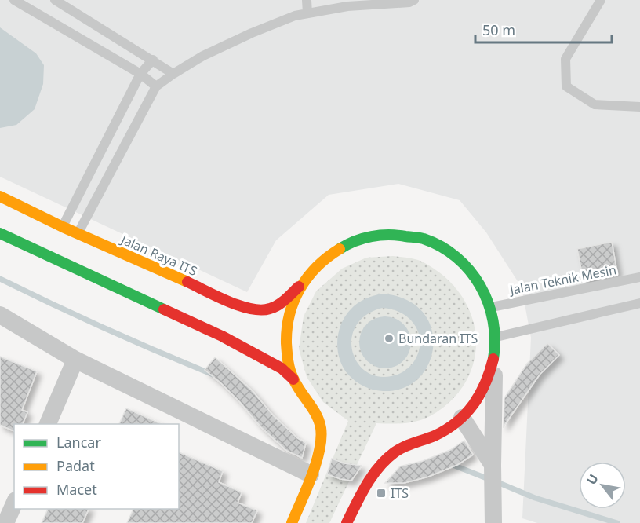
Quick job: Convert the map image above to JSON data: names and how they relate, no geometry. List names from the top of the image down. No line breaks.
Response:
{"streets":{"main road":["Jalan Raya ITS"],"lane":["Jalan Teknik Mesin"]},"places":{"other":["Bundaran ITS"],"transit":["ITS"]},"legend":["Lancar","Padat","Macet"],"scale_bar":"50 m","north":"top left"}
